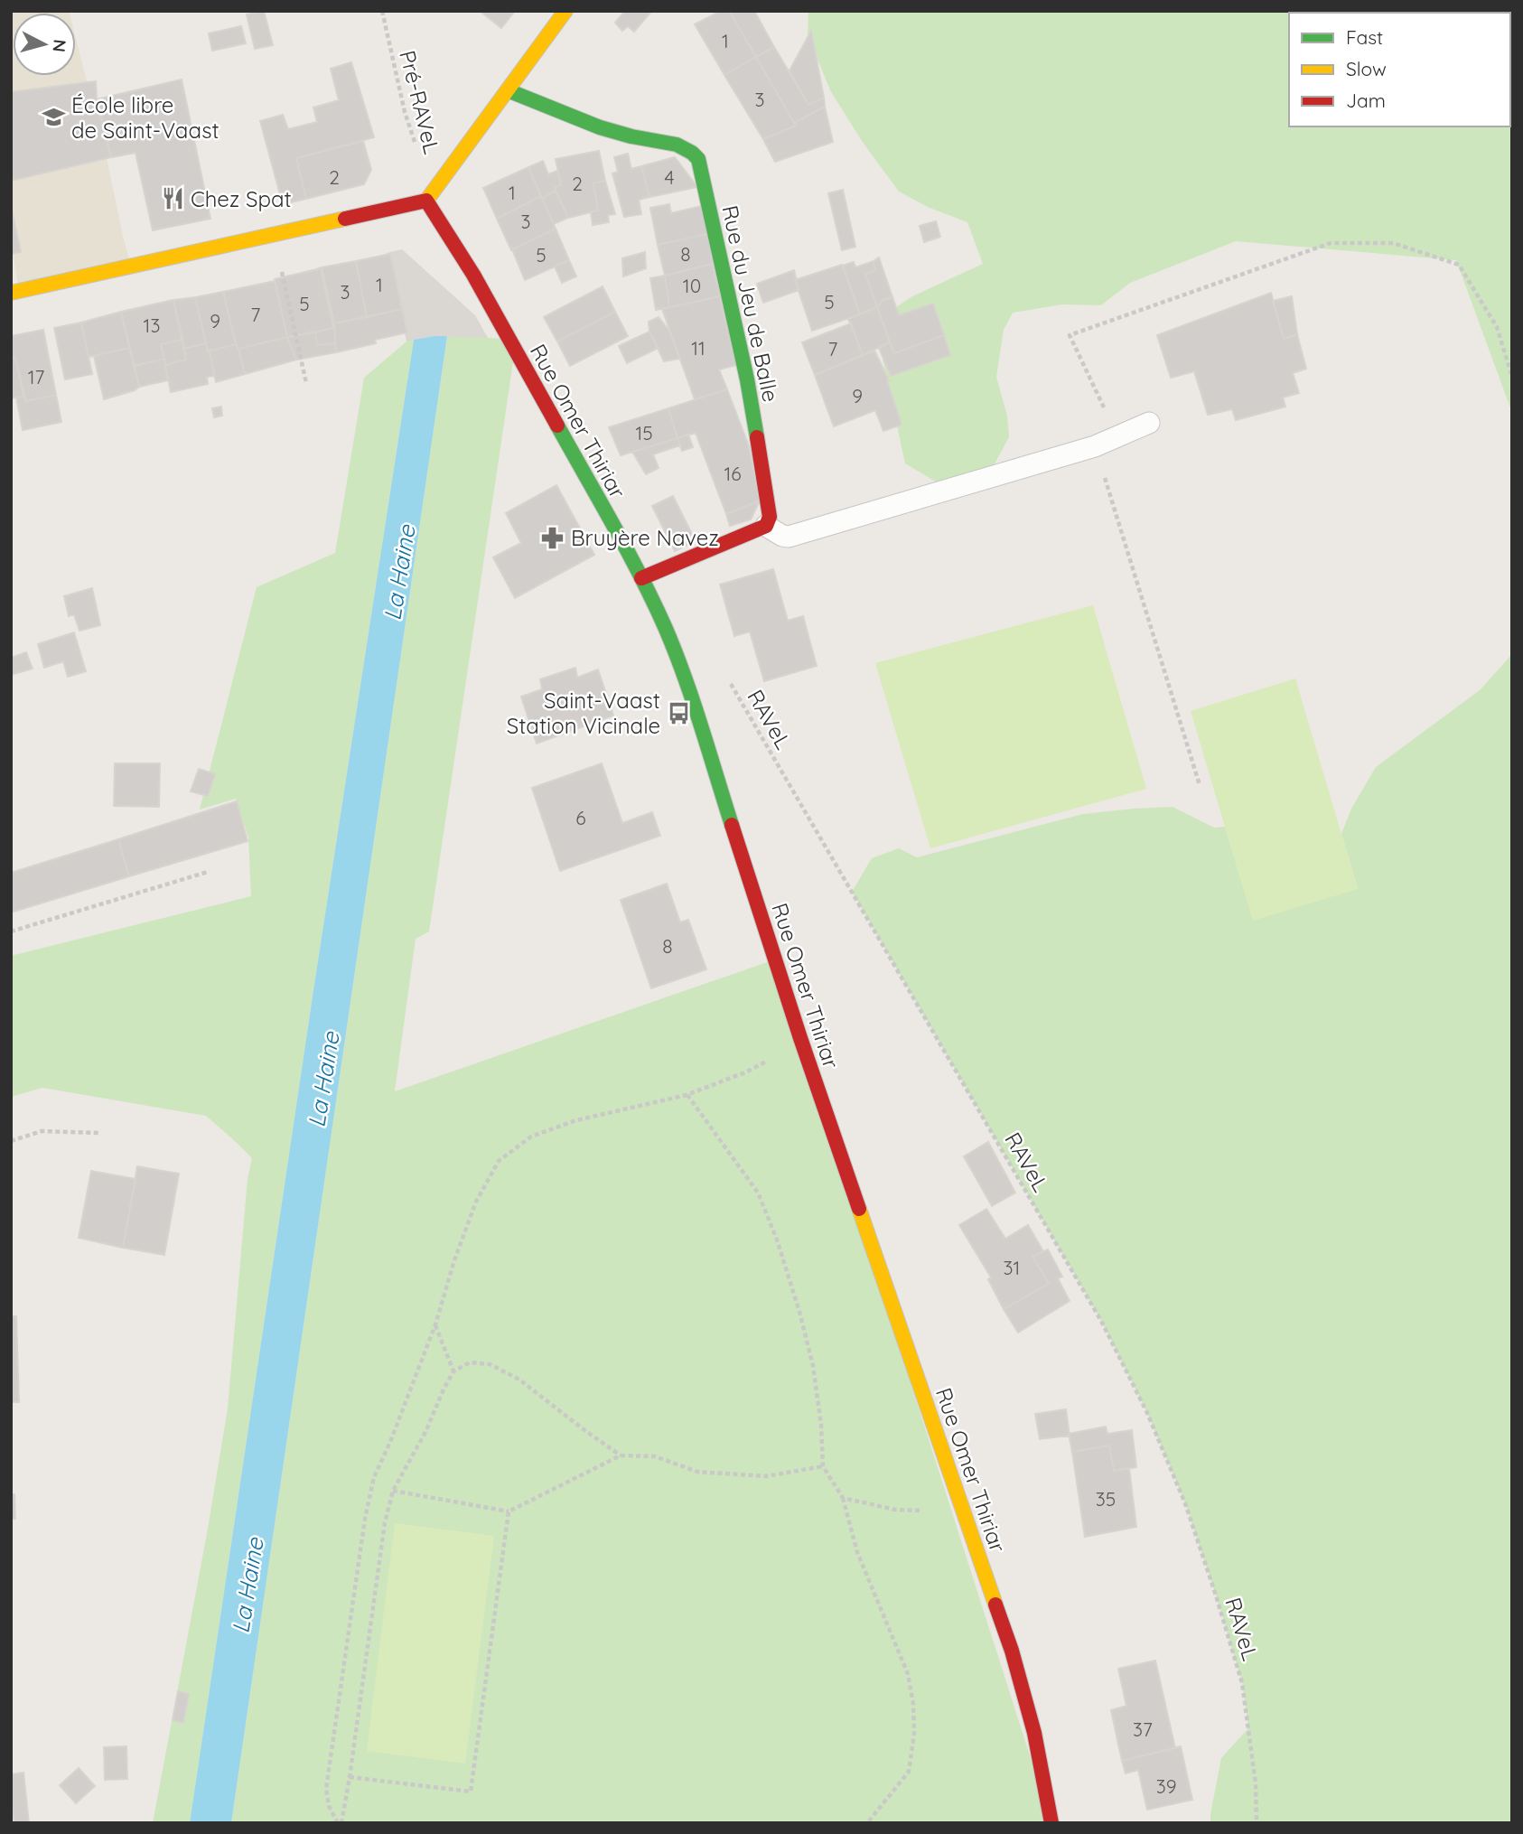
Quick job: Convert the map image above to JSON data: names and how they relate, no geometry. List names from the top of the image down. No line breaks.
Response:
{"streets":{"street":["Rue du Jeu de Balle","Rue Omer Thiriar"],"path":["Pré-RAVeL","RAVeL"]},"crossings":[["Pré-RAVeL","Rue Omer Thiriar"]],"water":["La Haine"],"places":{"school or university":["École libre de Saint-Vaast"],"restaurant":["Chez Spat"],"pharmacy":["Bruyère Navez"],"bus stop":["Saint-Vaast Station Vicinale"]},"house_numbers":["1","3","2","4","2","1","3","8","5","1","10","3","5","5","7","9","13","11","7","17","9","15","16","6","8","31","35","37","39"],"legend":["Fast","Slow","Jam"],"north":"right"}
